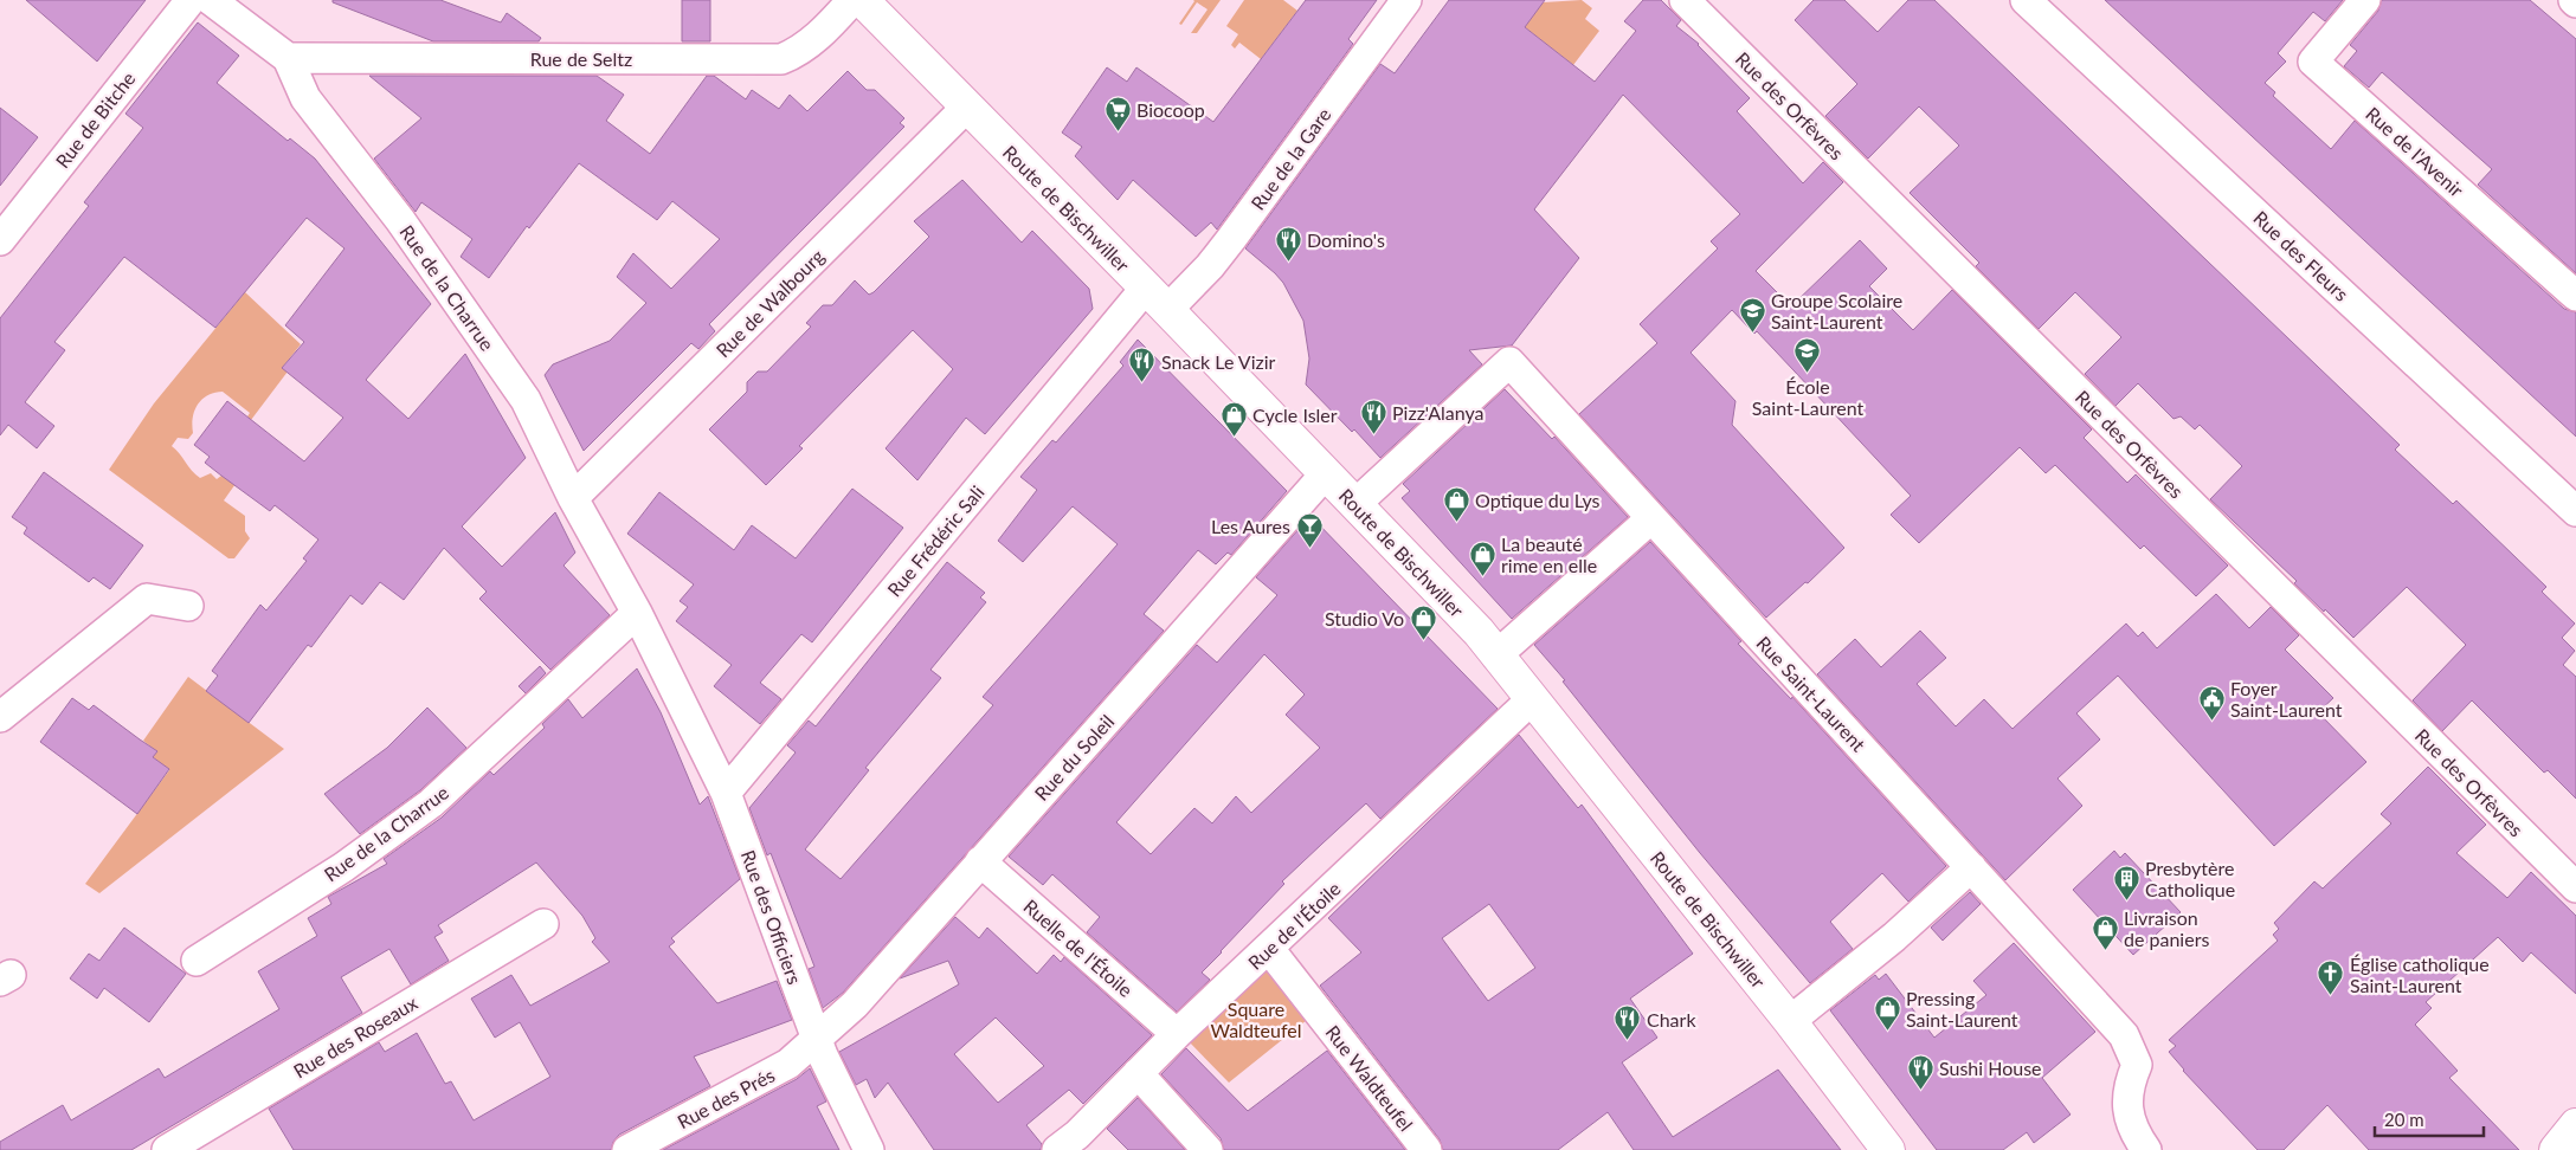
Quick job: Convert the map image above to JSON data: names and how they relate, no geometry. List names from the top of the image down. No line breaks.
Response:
{"streets":{"main road":["Route de Bischwiller"],"street":["Rue de Seltz","Rue des Orfèvres","Rue de Bitche","Rue de l'Avenir","Rue de la Gare","Rue des Fleurs","Rue de la Charrue","Rue de Walbourg","Rue Frédéric Sali","Rue Saint-Laurent","Rue du Soleil","Rue des Officiers","Rue de l'Étoile","Ruelle de l'Étoile","Rue des Roseaux","Rue Waldteufel","Rue des Prés"]},"crossings":[["Rue de Seltz","Rue de la Charrue"],["Rue de la Gare","Route de Bischwiller"],["Rue de la Gare","Rue Frédéric Sali"],["Route de Bischwiller","Rue de Walbourg"],["Route de Bischwiller","Rue Frédéric Sali"],["Route de Bischwiller","Rue Saint-Laurent"],["Route de Bischwiller","Rue du Soleil"],["Route de Bischwiller","Rue de l'Étoile"],["Rue de la Charrue","Rue de Walbourg"],["Rue de la Charrue","Rue des Officiers"],["Rue Frédéric Sali","Rue des Officiers"],["Rue du Soleil","Rue des Officiers"],["Rue du Soleil","Ruelle de l'Étoile"],["Rue du Soleil","Rue des Prés"],["Rue des Officiers","Rue des Prés"],["Rue de l'Étoile","Ruelle de l'Étoile"],["Rue de l'Étoile","Rue Waldteufel"]],"parks":["Square Waldteufel"],"places":{"supermarket":["Biocoop"],"restaurant":["Domino's","Snack Le Vizir","Pizz'Alanya","Chark","Sushi House"],"school or university":["Groupe Scolaire Saint-Laurent","École Saint-Laurent"],"shop":["Cycle Isler","Optique du Lys","La beauté rime en elle","Studio Vo","Livraison de paniers","Pressing Saint-Laurent"],"bar":["Les Aures"],"public building":["Foyer Saint-Laurent"],"building":["Presbytère Catholique"],"church":["Église catholique Saint-Laurent"]},"scale_bar":"20 m"}
